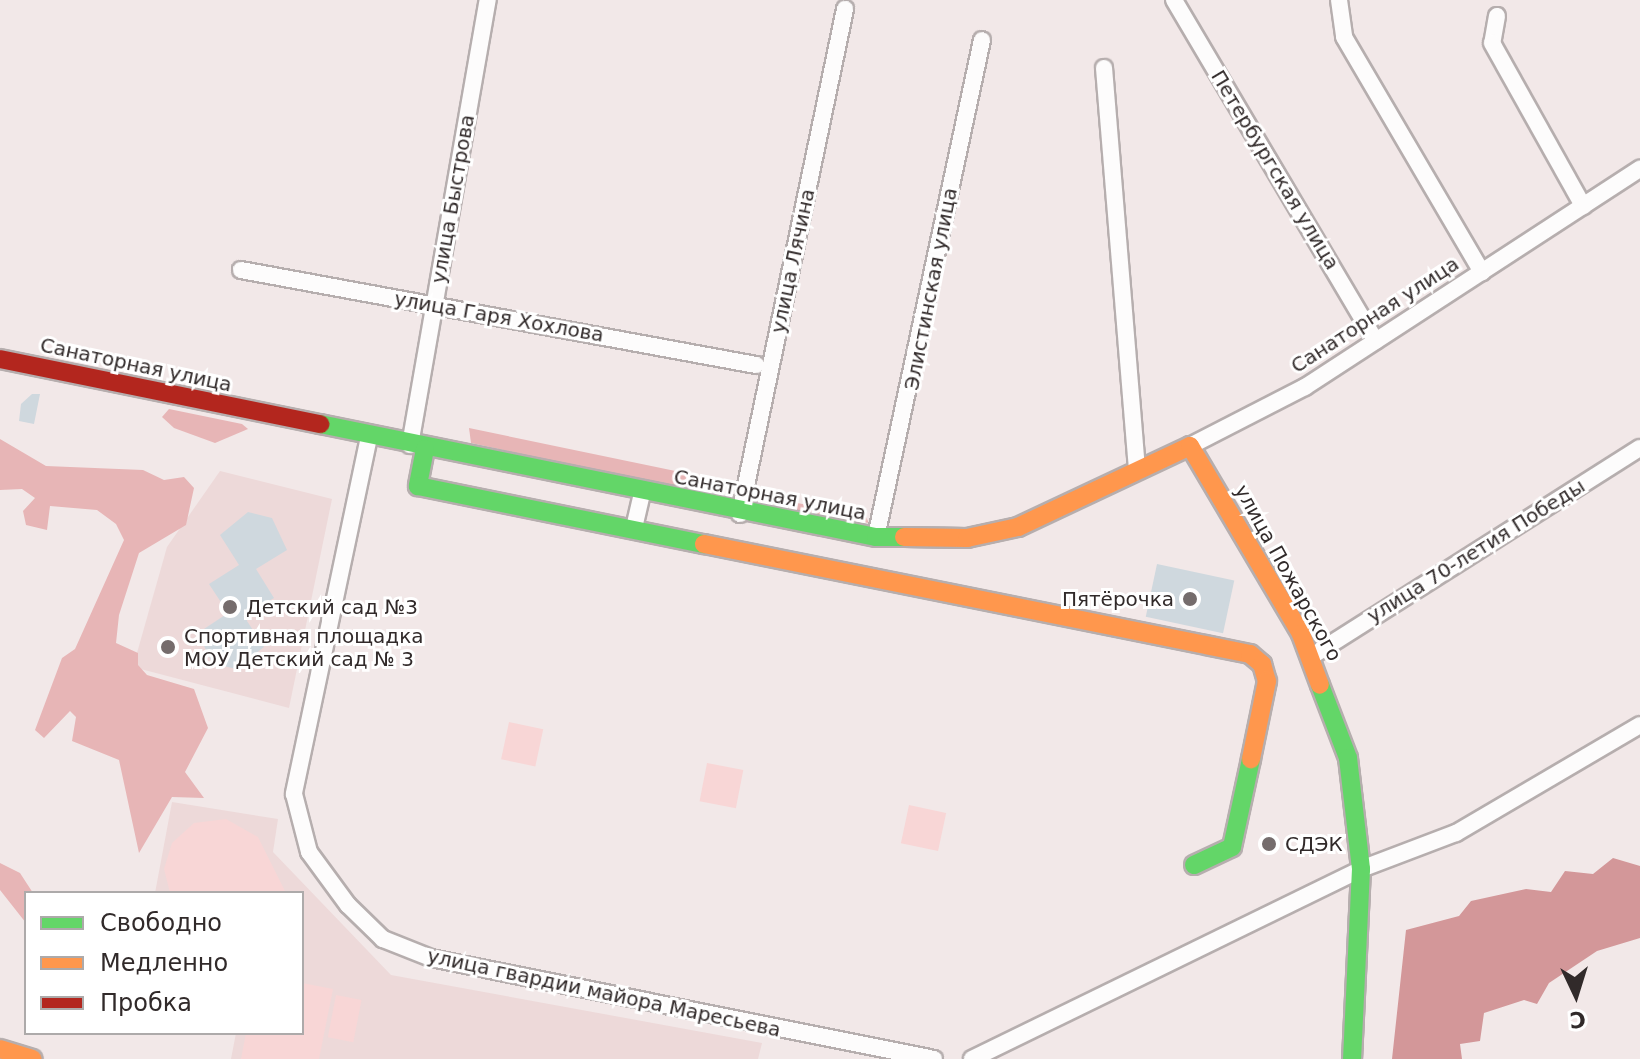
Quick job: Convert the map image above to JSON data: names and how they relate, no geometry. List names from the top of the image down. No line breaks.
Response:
{"streets":{"street":["Петербургская улица","улица Быстрова","улица Лячина","Элистинская улица","Санаторная улица","улица Гаря Хохлова","улица 70-летия Победы","улица Пожарского","улица гвардии майора Маресьева"]},"crossings":[["Петербургская улица","Санаторная улица"],["улица Быстрова","Санаторная улица"],["улица Быстрова","улица Гаря Хохлова"],["улица Лячина","Санаторная улица"],["Элистинская улица","Санаторная улица"],["Санаторная улица","улица Пожарского"],["Санаторная улица","улица гвардии майора Маресьева"],["улица 70-летия Победы","улица Пожарского"]],"places":["Пятёрочка","Детский сад №3","Спортивная площадка МОУ Детский сад № 3","СДЭК"],"legend":["Свободно","Медленно","Пробка"],"north":"bottom"}
